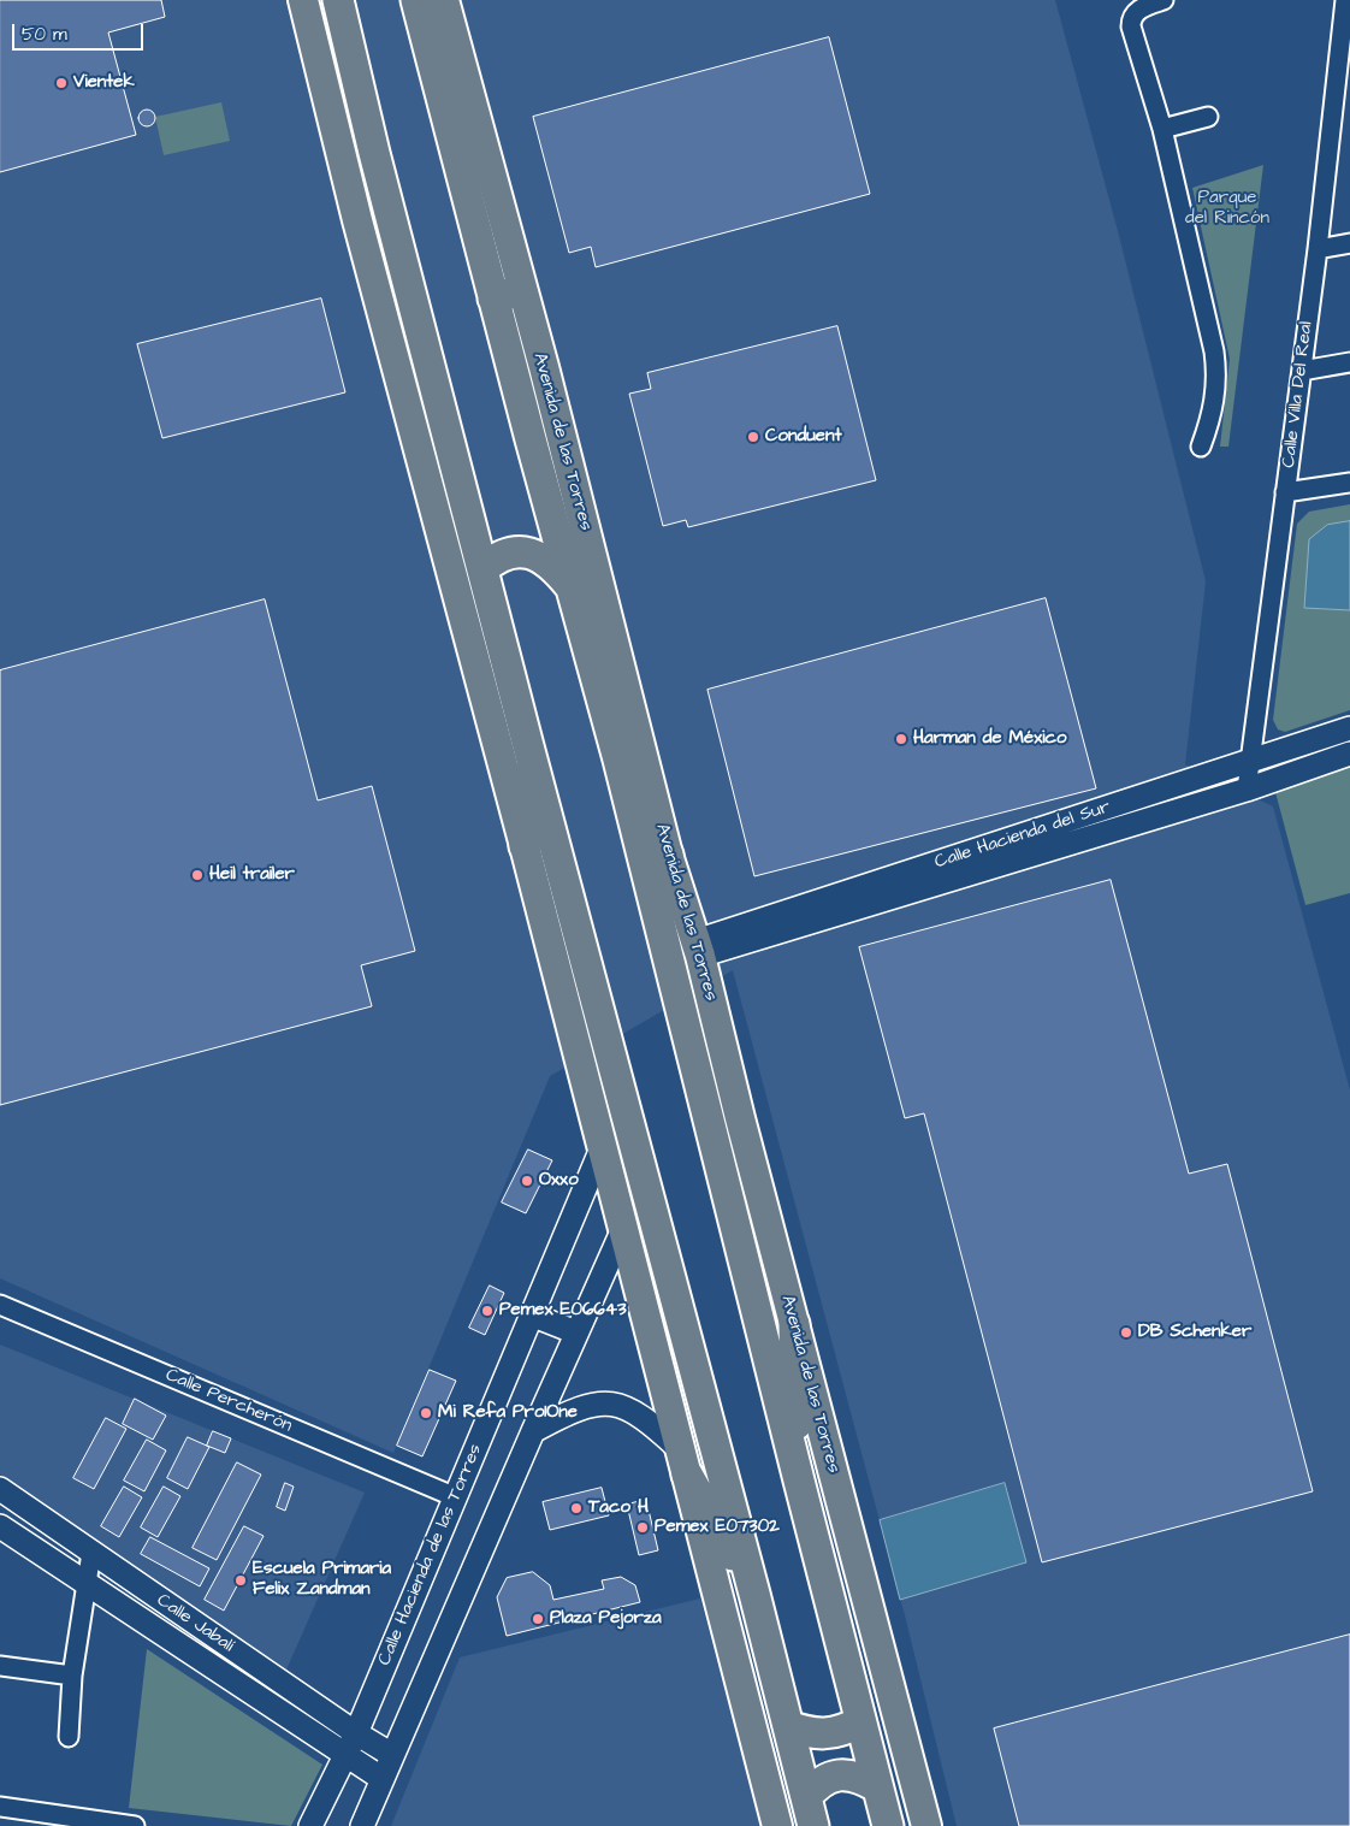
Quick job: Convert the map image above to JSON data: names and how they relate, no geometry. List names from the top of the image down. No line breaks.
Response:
{"streets":{"highway":["Avenida de las Torres"],"street":["Calle Villa Del Real","Calle Hacienda del Sur","Calle Percherón","Calle Hacienda de las Torres","Calle Jabalí"]},"crossings":[["Calle Villa Del Real","Calle Hacienda del Sur"],["Avenida de las Torres","Calle Hacienda del Sur"],["Calle Percherón","Calle Hacienda de las Torres"],["Calle Hacienda de las Torres","Calle Jabalí"]],"parks":["Parque del Rincón"],"places":["Vientek","Conduent","Harman de México","Heil trailer","Oxxo","Pemex E06643","DB Schenker","Mi Refa Pro1One","Taco H","Pemex E07302","Escuela Primaria Felix Zandman","Plaza Pejorza"],"scale_bar":"50 m"}
